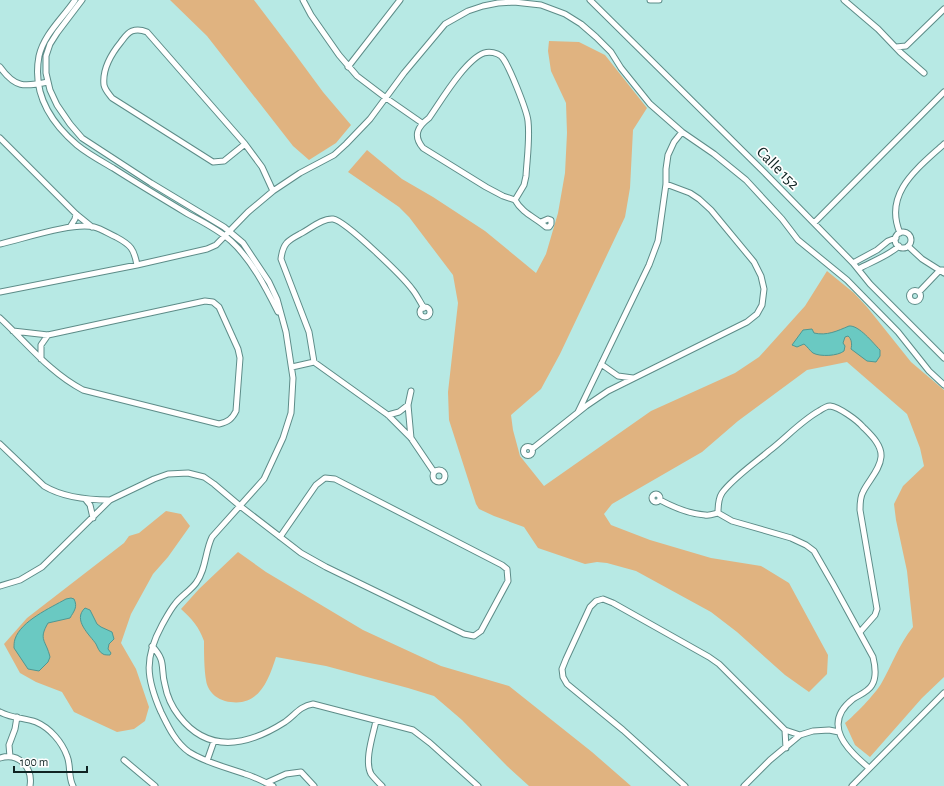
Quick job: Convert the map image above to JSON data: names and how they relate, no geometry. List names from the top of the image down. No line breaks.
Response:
{"streets":{"street":["Calle 152"]},"scale_bar":"100 m"}
